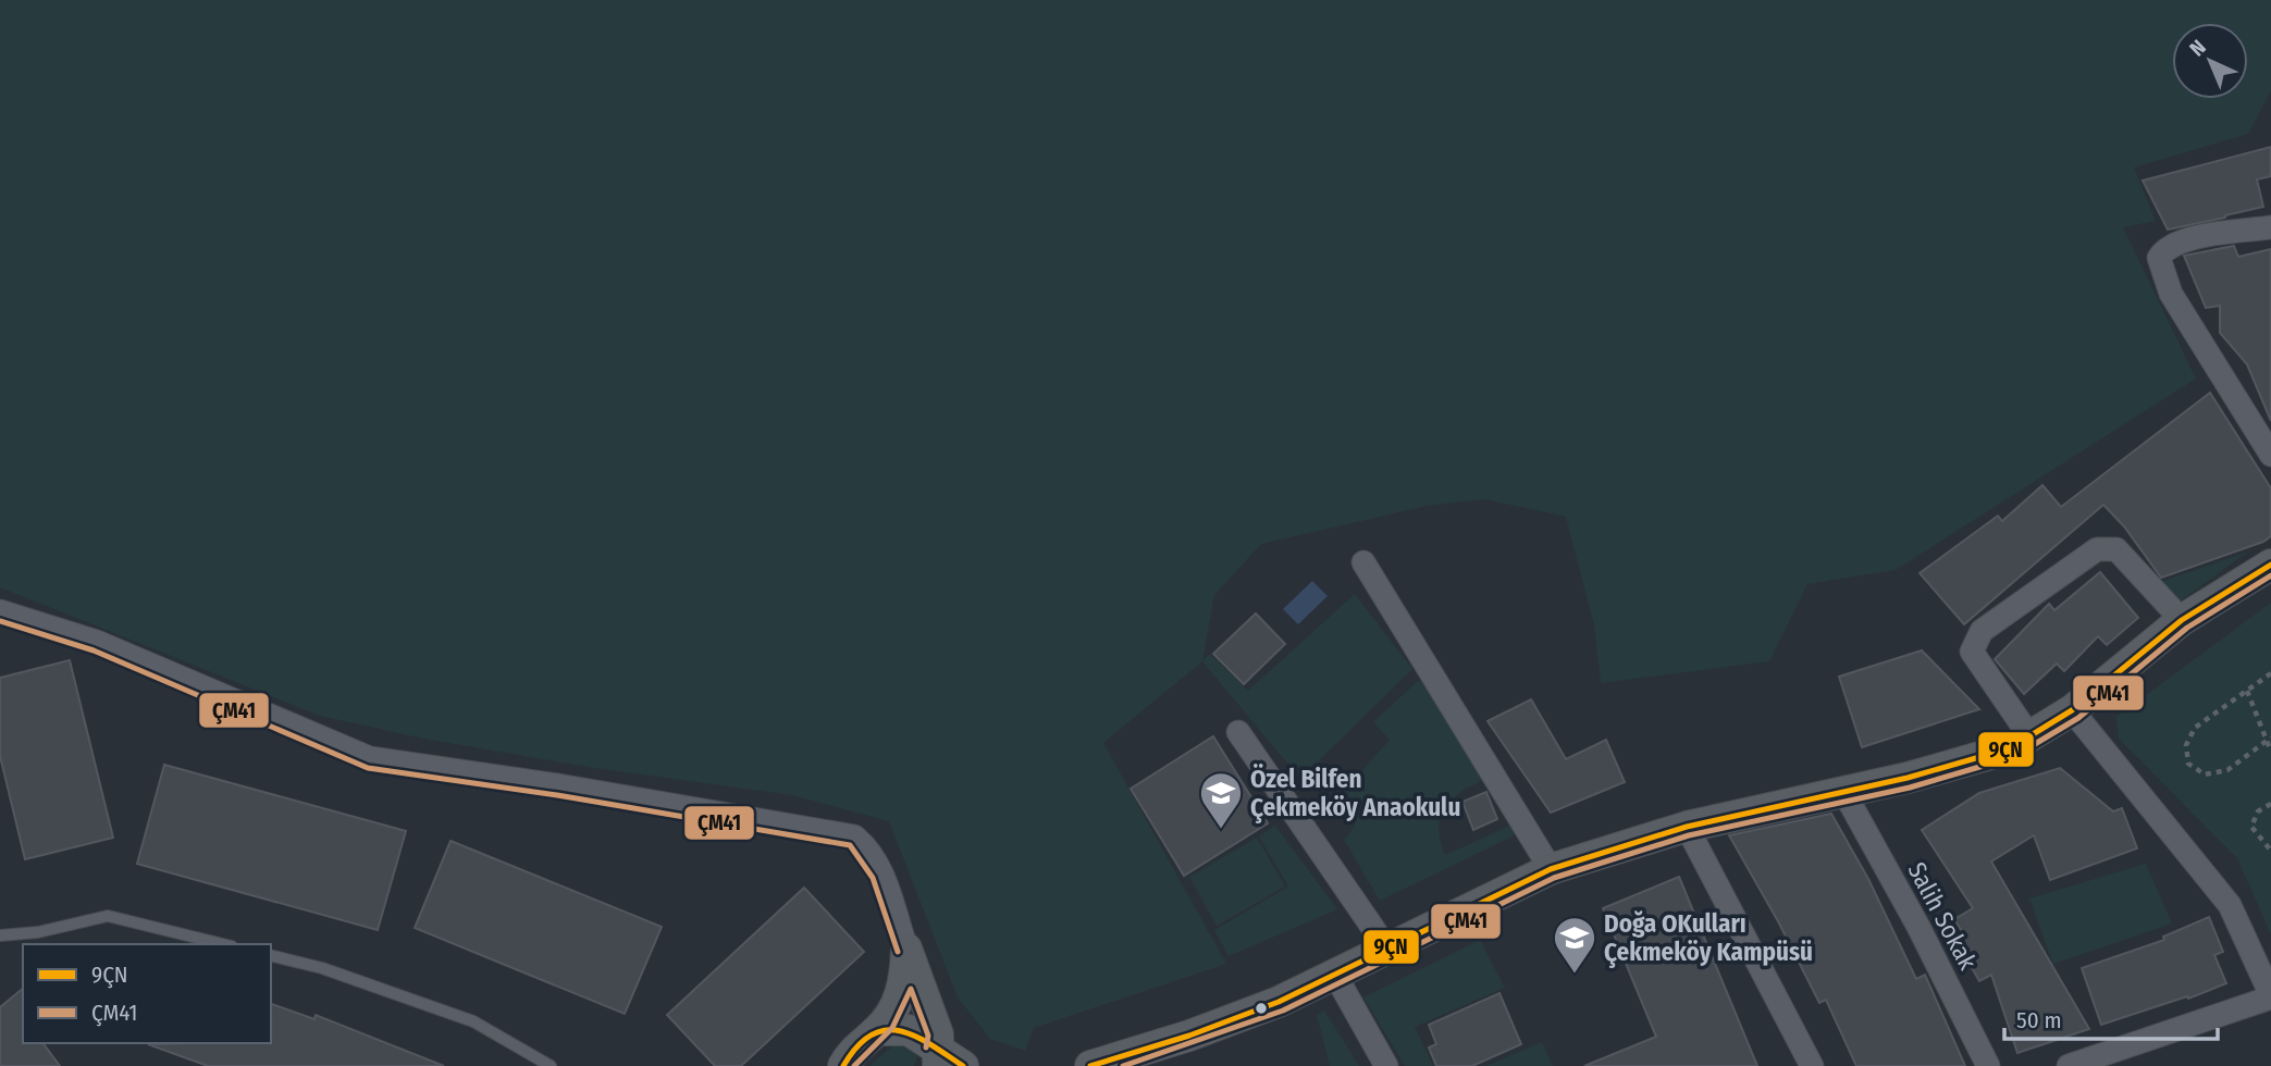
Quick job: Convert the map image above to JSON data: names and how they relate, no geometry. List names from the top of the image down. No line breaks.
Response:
{"streets":{"street":["Salih Sokak"]},"places":{"school or university":["Özel Bilfen Çekmeköy Anaokulu","Doğa OKulları Çekmeköy Kampüsü"]},"lines":["transit line 9ÇN","transit line ÇM41"],"legend":["9ÇN","ÇM41"],"scale_bar":"50 m","north":"top left"}
